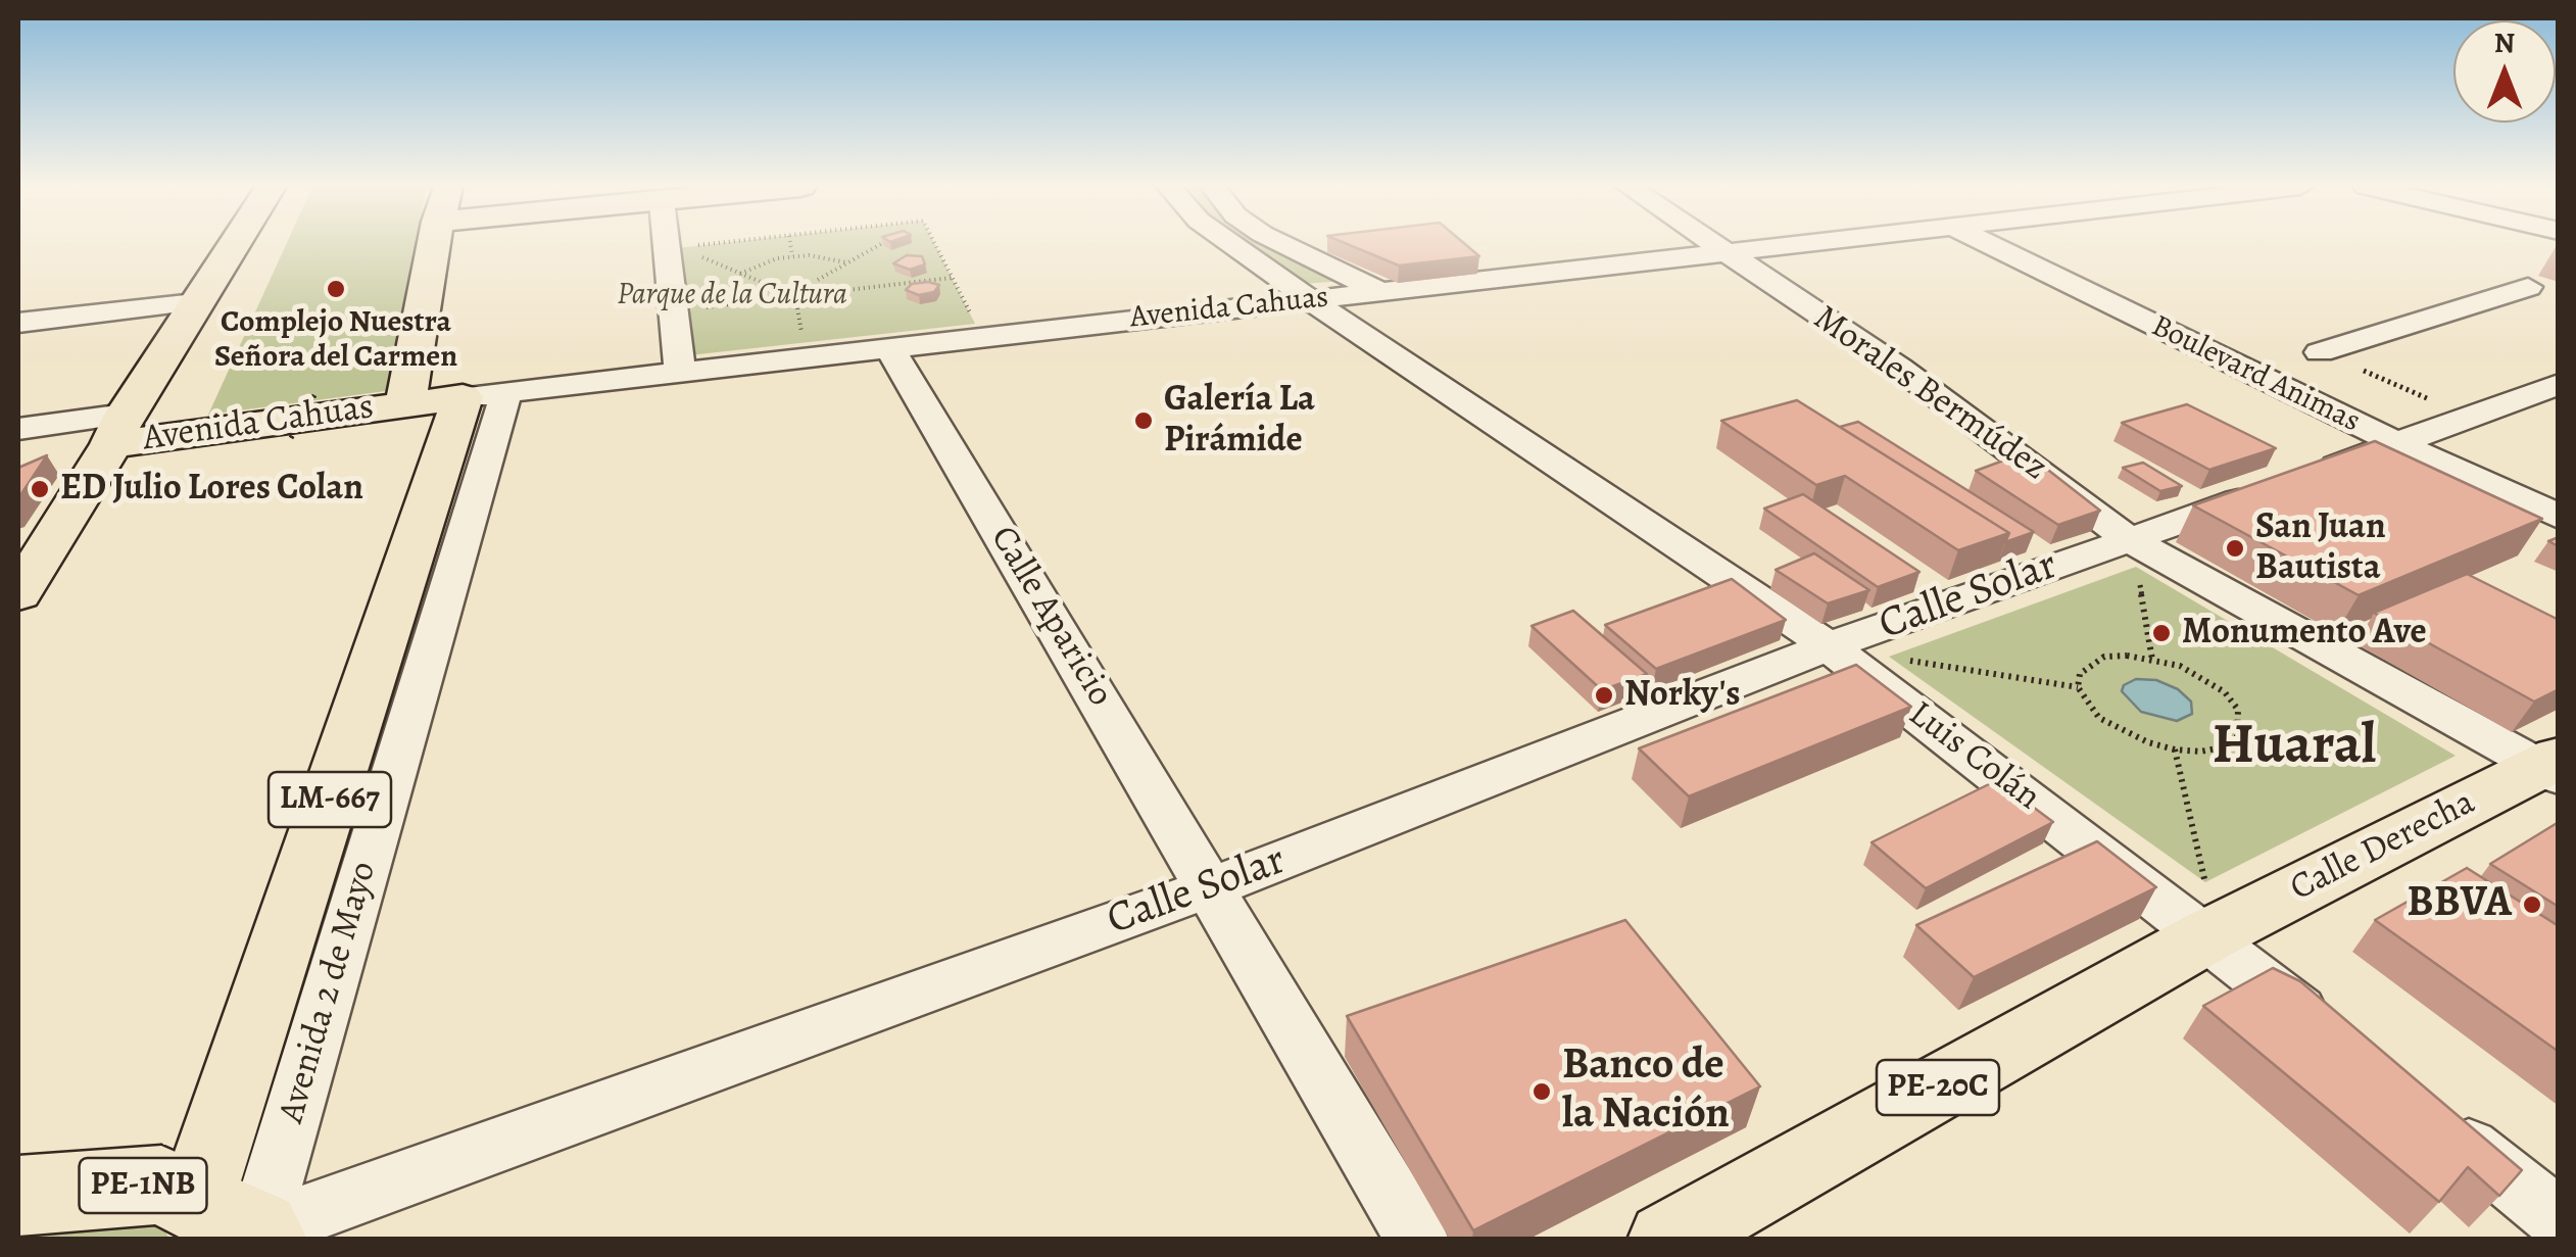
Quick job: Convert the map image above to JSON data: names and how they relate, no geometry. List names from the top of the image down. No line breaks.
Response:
{"streets":{"highway":["PE-1NB"],"main road":["Avenida Cahuas","LM-667","Calle Derecha","Avenida 2 de Mayo","PE-20C"],"street":["Boulevard Animas","Morales Bermúdez","Calle Solar","Calle Aparicio","Luis Colán"]},"crossings":[["Avenida Cahuas","Morales Bermúdez"],["Avenida Cahuas","Calle Aparicio"],["Avenida Cahuas","Luis Colán"],["Avenida Cahuas","Avenida 2 de Mayo"],["Morales Bermúdez","Calle Solar"],["Morales Bermúdez","Calle Derecha"],["Calle Solar","Calle Aparicio"],["Calle Solar","Luis Colán"],["Calle Solar","Avenida 2 de Mayo"],["Calle Solar","PE-1NB"],["Luis Colán","Calle Derecha"],["Luis Colán","PE-20C"],["Calle Derecha","PE-20C"],["Avenida 2 de Mayo","PE-1NB"]],"districts":["Huaral"],"parks":["Parque de la Cultura"],"places":["Complejo Nuestra Señora del Carmen","Galería La Pirámide","ED Julio Lores Colan","San Juan Bautista","Monumento Ave","Norky's","BBVA","Banco de la Nación"],"north":"top"}
